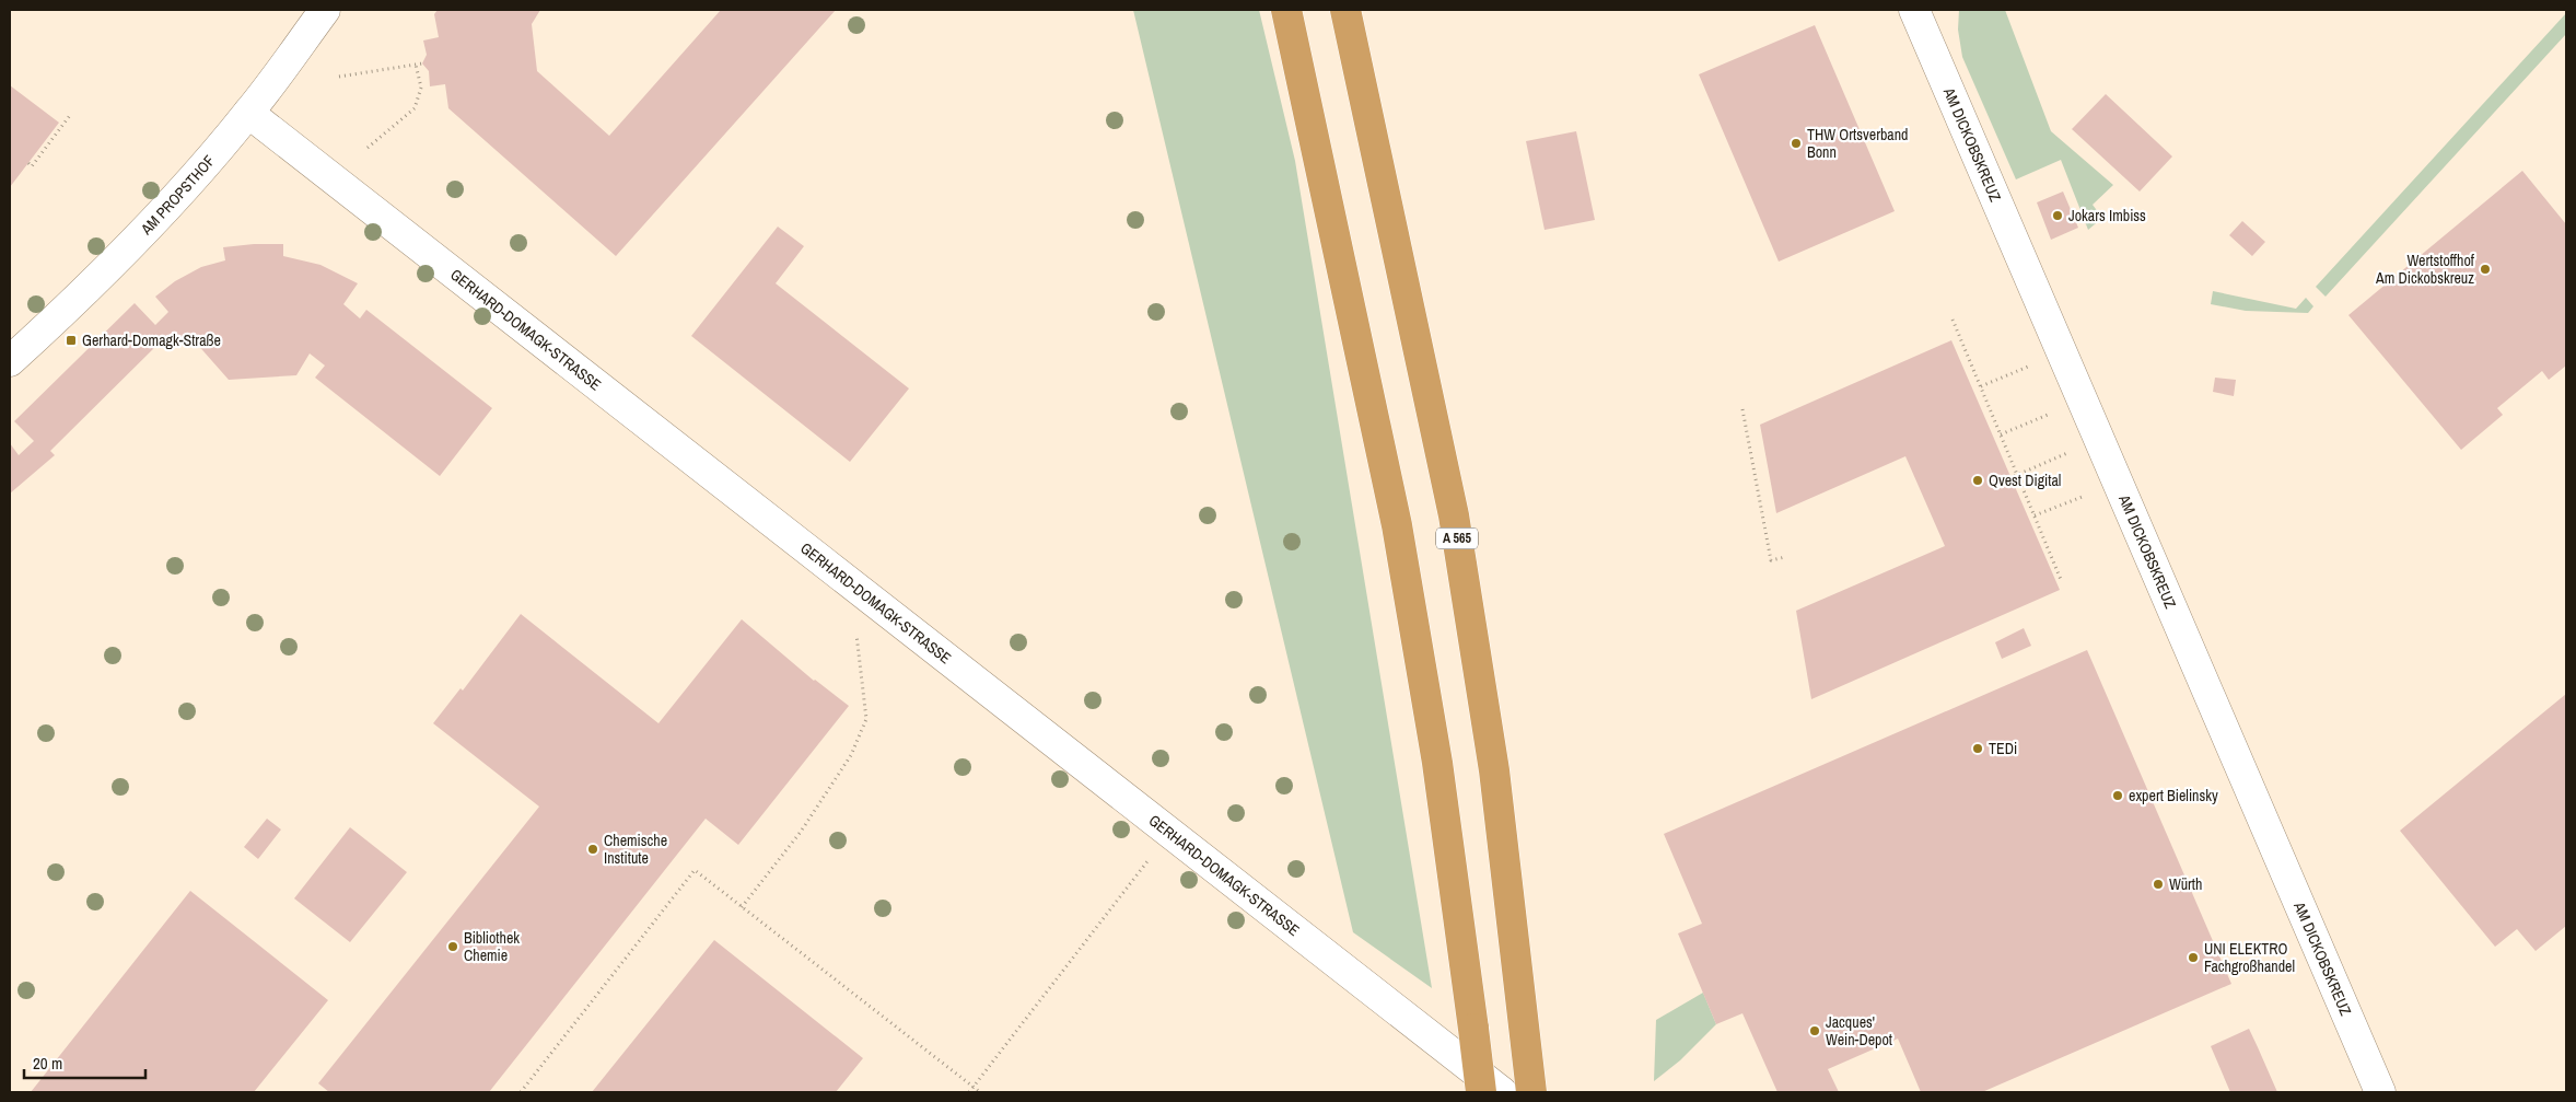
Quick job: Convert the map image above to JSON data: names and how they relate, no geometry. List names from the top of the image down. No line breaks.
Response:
{"streets":{"highway":["A 565"],"street":["AM DICKOBSKREUZ","AM PROPSTHOF","GERHARD-DOMAGK-STRASSE"]},"crossings":[["AM PROPSTHOF","GERHARD-DOMAGK-STRASSE"]],"places":{"other":["THW Ortsverband Bonn","Jokars Imbiss","Wertstoffhof Am Dickobskreuz","Qvest Digital","TEDi","expert Bielinsky","Chemische Institute","Würth","Bibliothek Chemie","UNI ELEKTRO Fachgroßhandel","Jacques' Wein-Depot"],"transit":["Gerhard-Domagk-Straße"]},"scale_bar":"20 m"}
